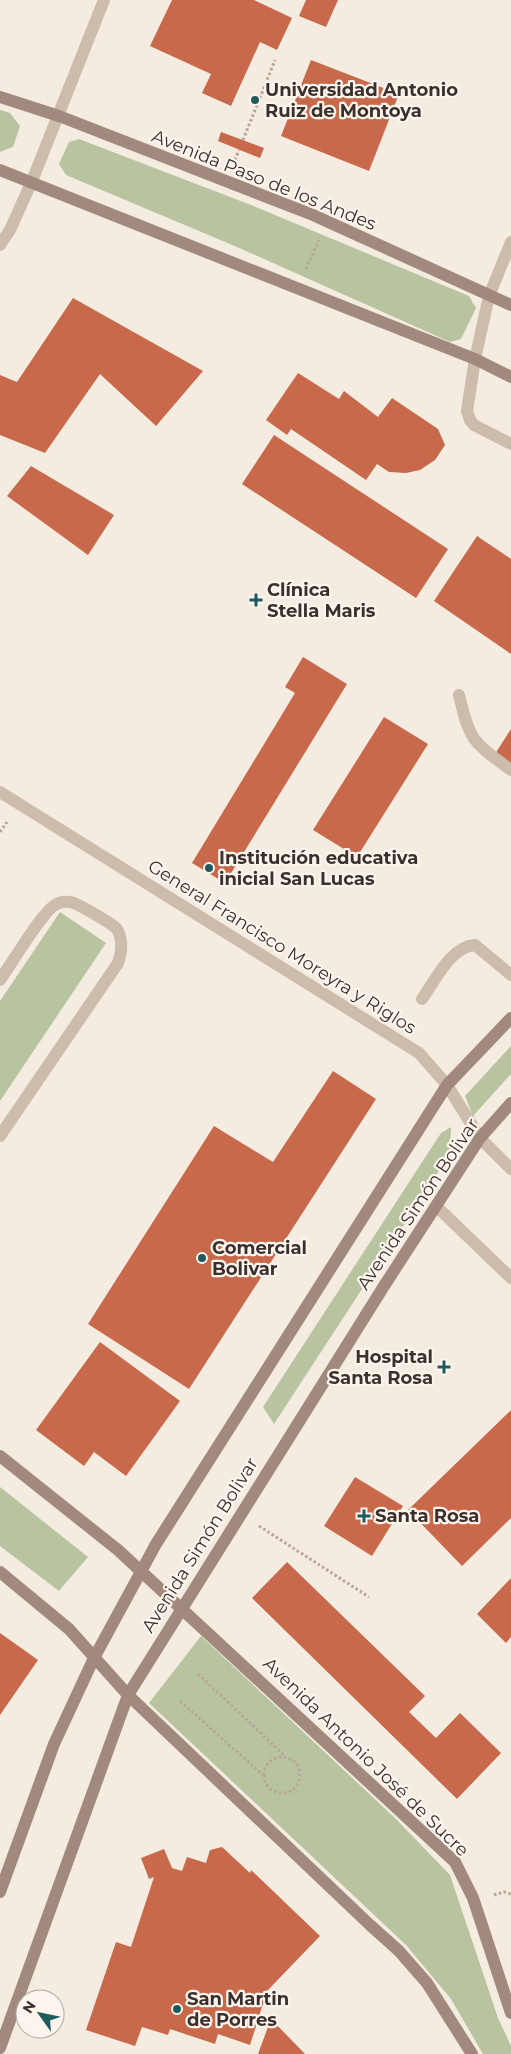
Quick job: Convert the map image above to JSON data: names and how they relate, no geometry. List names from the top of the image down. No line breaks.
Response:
{"streets":{"main road":["Avenida Paso de los Andes","Avenida Simón Bolivar","Avenida Antonio José de Sucre"],"street":["General Francisco Moreyra y Riglos"]},"crossings":[["General Francisco Moreyra y Riglos","Avenida Simón Bolivar"],["Avenida Simón Bolivar","Avenida Antonio José de Sucre"]],"places":{"other":["Universidad Antonio Ruiz de Montoya","Institución educativa inicial San Lucas","Comercial Bolivar","San Martin de Porres"],"health":["Clínica Stella Maris","Hospital Santa Rosa","Santa Rosa"]},"north":"top left"}
